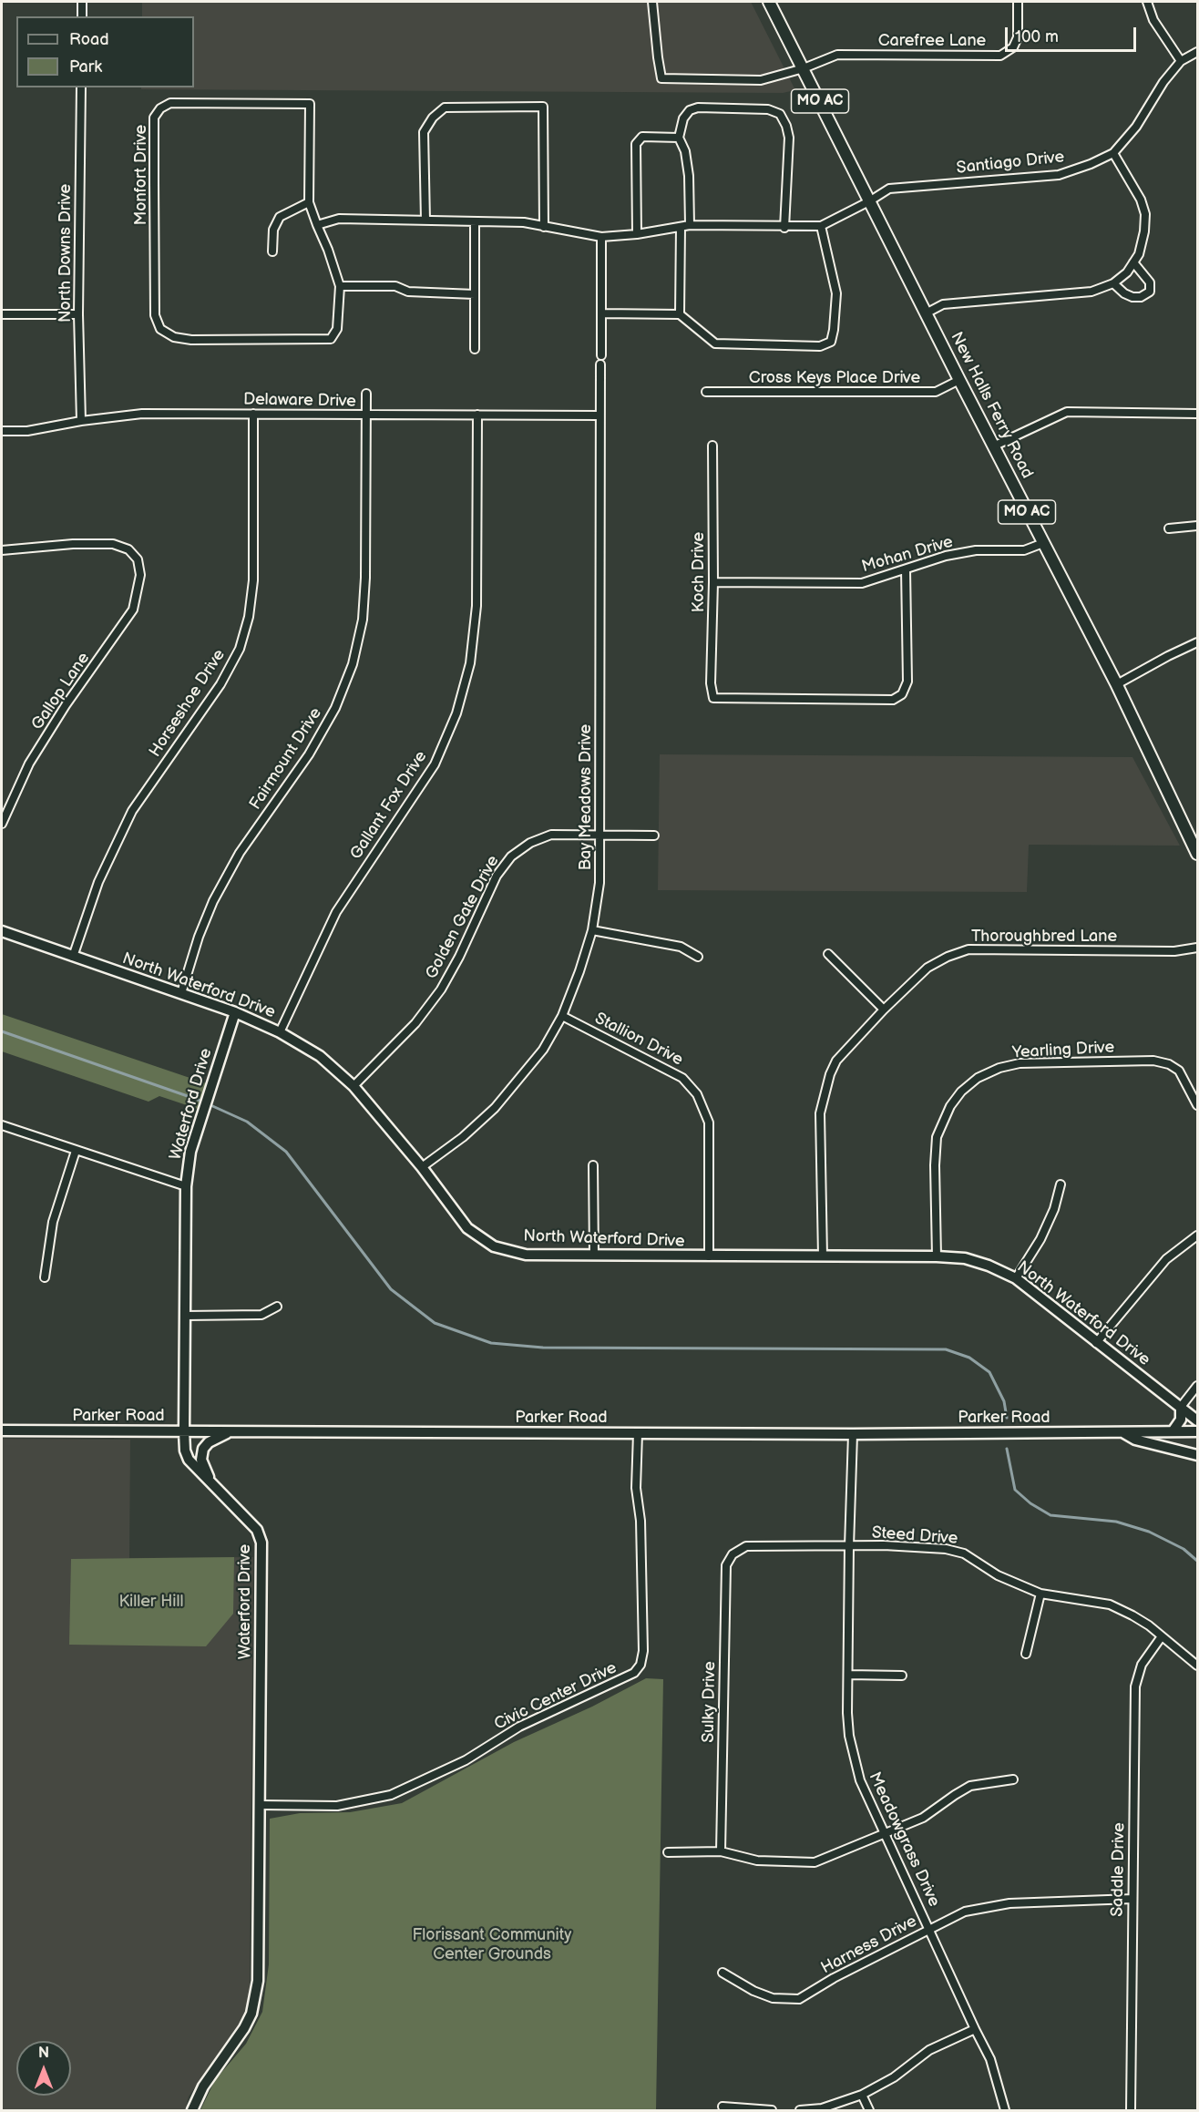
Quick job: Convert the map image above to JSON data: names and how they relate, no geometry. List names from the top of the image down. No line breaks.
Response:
{"streets":{"main road":["MO AC","New Halls Ferry Road"],"street":["Carefree Lane","Santiago Drive","Monfort Drive","North Downs Drive","Cross Keys Place Drive","Delaware Drive","Mohan Drive","Koch Drive","Gallop Lane","Horseshoe Drive","Fairmount Drive","Bay Meadows Drive","Gallant Fox Drive","Golden Gate Drive","Thoroughbred Lane","North Waterford Drive","Stallion Drive","Yearling Drive","Waterford Drive","Parker Road","Steed Drive","Civic Center Drive","Sulky Drive","Meadowgrass Drive","Saddle Drive","Harness Drive"]},"crossings":[["Carefree Lane","New Halls Ferry Road"],["Santiago Drive","New Halls Ferry Road"],["North Downs Drive","Delaware Drive"],["Cross Keys Place Drive","New Halls Ferry Road"],["Delaware Drive","Horseshoe Drive"],["Delaware Drive","Fairmount Drive"],["Delaware Drive","Bay Meadows Drive"],["Delaware Drive","Gallant Fox Drive"],["New Halls Ferry Road","Mohan Drive"],["Mohan Drive","Koch Drive"],["Horseshoe Drive","North Waterford Drive"],["Fairmount Drive","North Waterford Drive"],["Bay Meadows Drive","Golden Gate Drive"],["Bay Meadows Drive","North Waterford Drive"],["Bay Meadows Drive","Stallion Drive"],["Gallant Fox Drive","North Waterford Drive"],["Golden Gate Drive","North Waterford Drive"],["Thoroughbred Lane","North Waterford Drive"],["North Waterford Drive","Stallion Drive"],["North Waterford Drive","Yearling Drive"],["North Waterford Drive","Waterford Drive"],["Waterford Drive","Parker Road"],["Waterford Drive","Civic Center Drive"],["Parker Road","Civic Center Drive"],["Parker Road","Meadowgrass Drive"],["Steed Drive","Sulky Drive"],["Steed Drive","Meadowgrass Drive"],["Steed Drive","Saddle Drive"],["Meadowgrass Drive","Harness Drive"],["Saddle Drive","Harness Drive"]],"parks":["Killer Hill","Florissant Community Center Grounds"],"legend":["Road","Park"],"scale_bar":"100 m","north":"top"}
